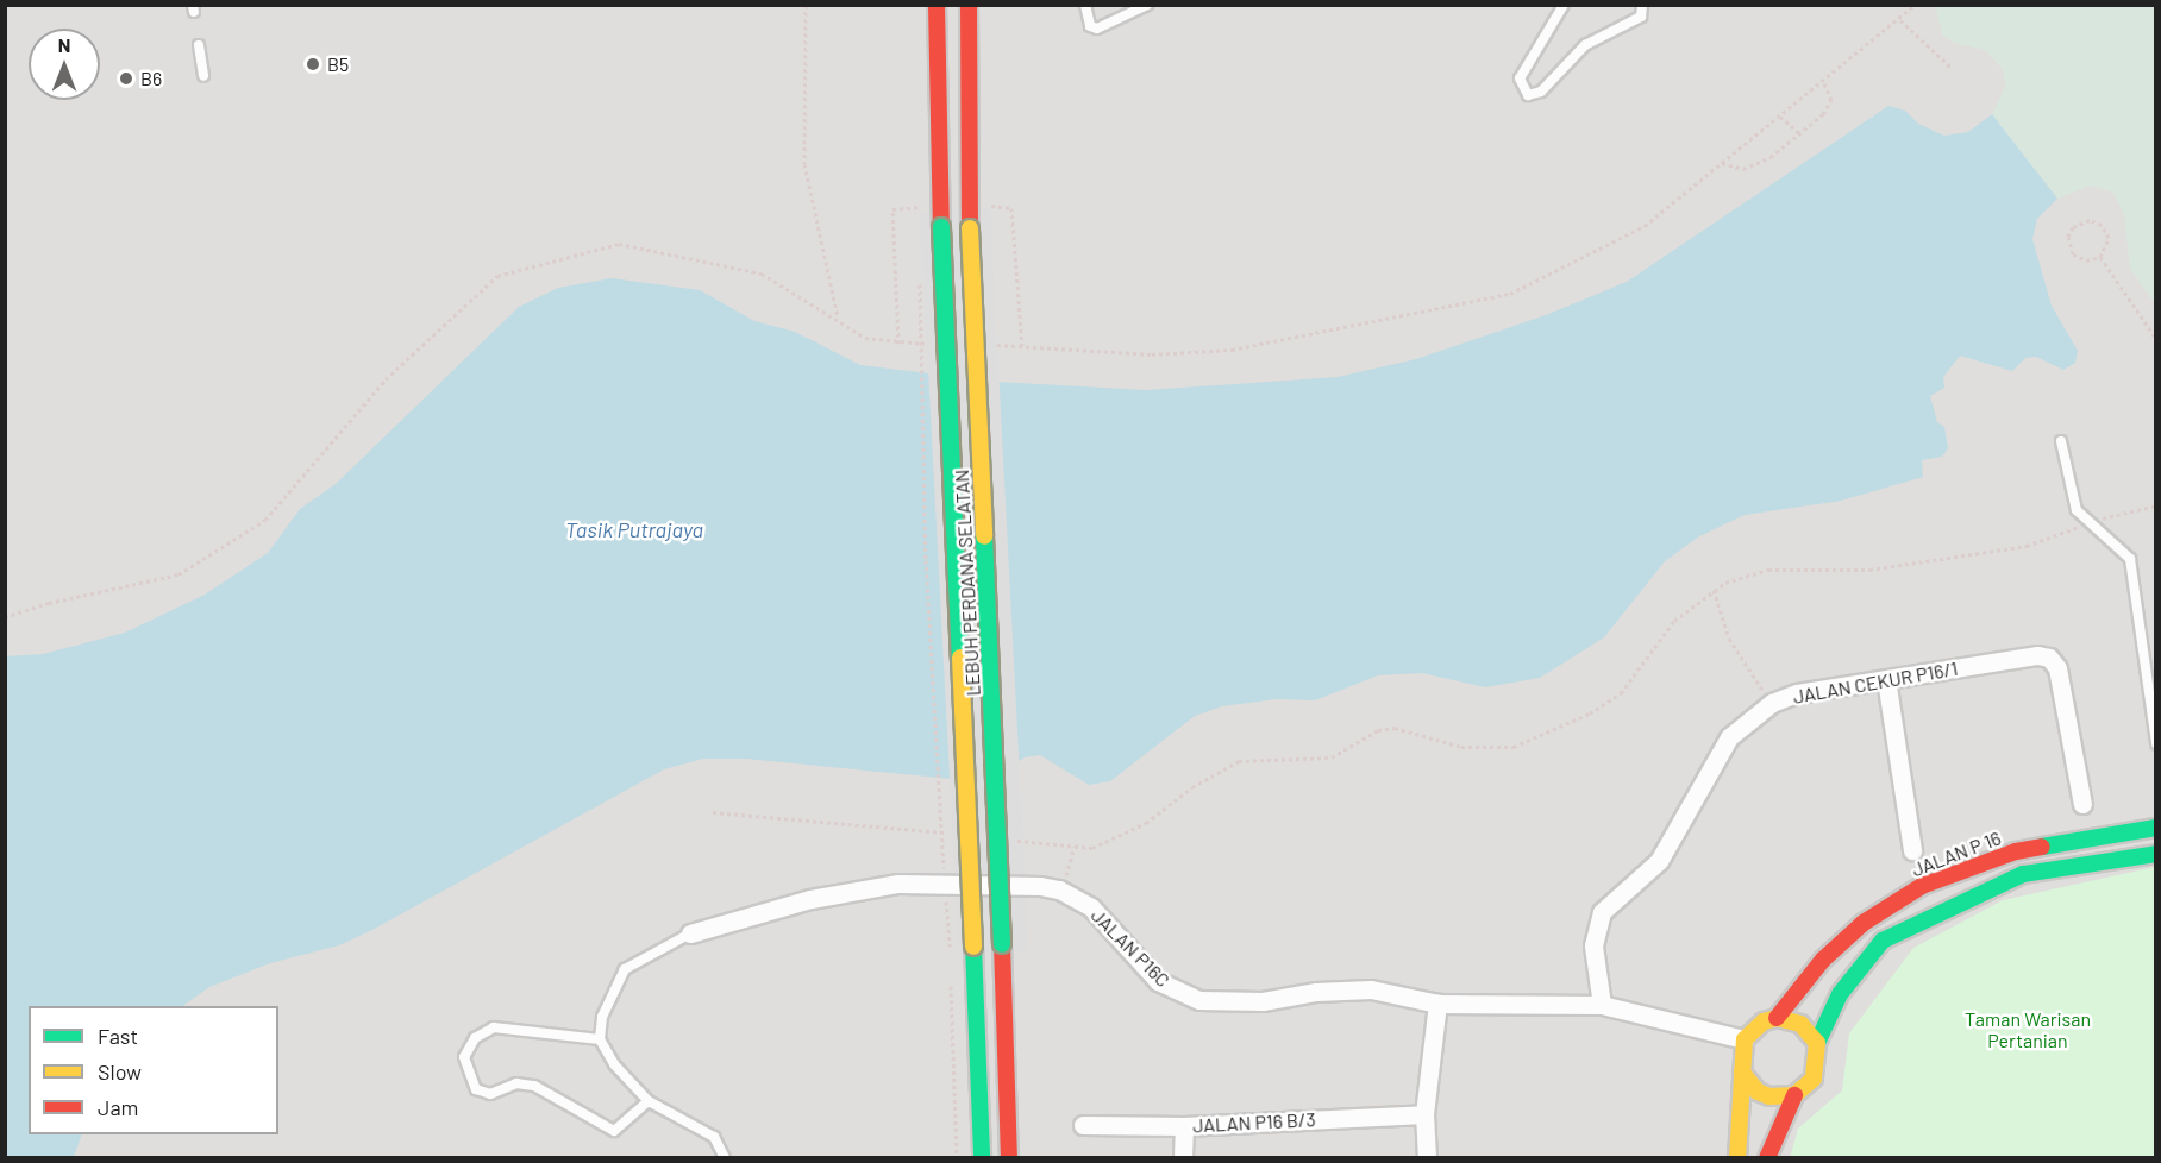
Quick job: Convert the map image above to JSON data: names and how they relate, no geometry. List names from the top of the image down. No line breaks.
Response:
{"streets":{"main road":["LEBUH PERDANA SELATAN","JALAN P 16"],"street":["JALAN CEKUR P16/1","JALAN P16C","JALAN P16 B/3"]},"crossings":[["JALAN CEKUR P16/1","JALAN P16C"],["JALAN P 16","JALAN P16C"]],"water":["Tasik Putrajaya"],"parks":["Taman Warisan Pertanian"],"places":["B5","B6"],"legend":["Fast","Slow","Jam"],"north":"top"}
